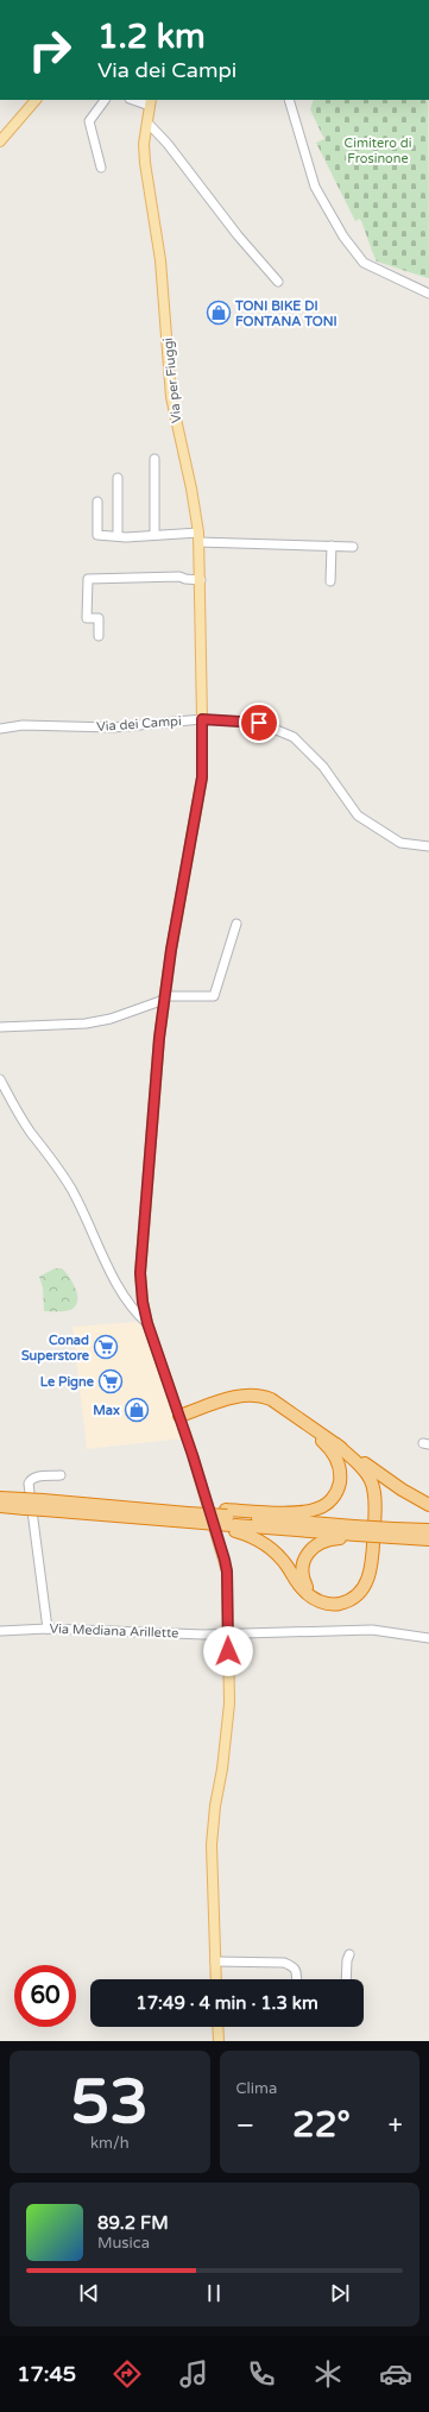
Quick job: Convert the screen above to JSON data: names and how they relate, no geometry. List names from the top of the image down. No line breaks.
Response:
{"streets":{"main road":["Via per Fiuggi"],"street":["Via dei Campi","Via Mediana Arillette"]},"crossings":[["Via per Fiuggi","Via dei Campi"],["Via per Fiuggi","Via Mediana Arillette"]],"parks":["Cimitero di Frosinone"],"places":{"shop":["TONI BIKE DI FONTANA TONI","Max"],"supermarket":["Conad Superstore","Le Pigne"]},"page":{"turn":["1.2 km","Via dei Campi"],"limit":"60","trip":"17:49 · 4 min · 1.3 km","tile":[["53","km/h"],"Clima"],"heat":["−","22°","+"],"song":["89.2 FM","Musica"],"tabs":"17:45"}}
